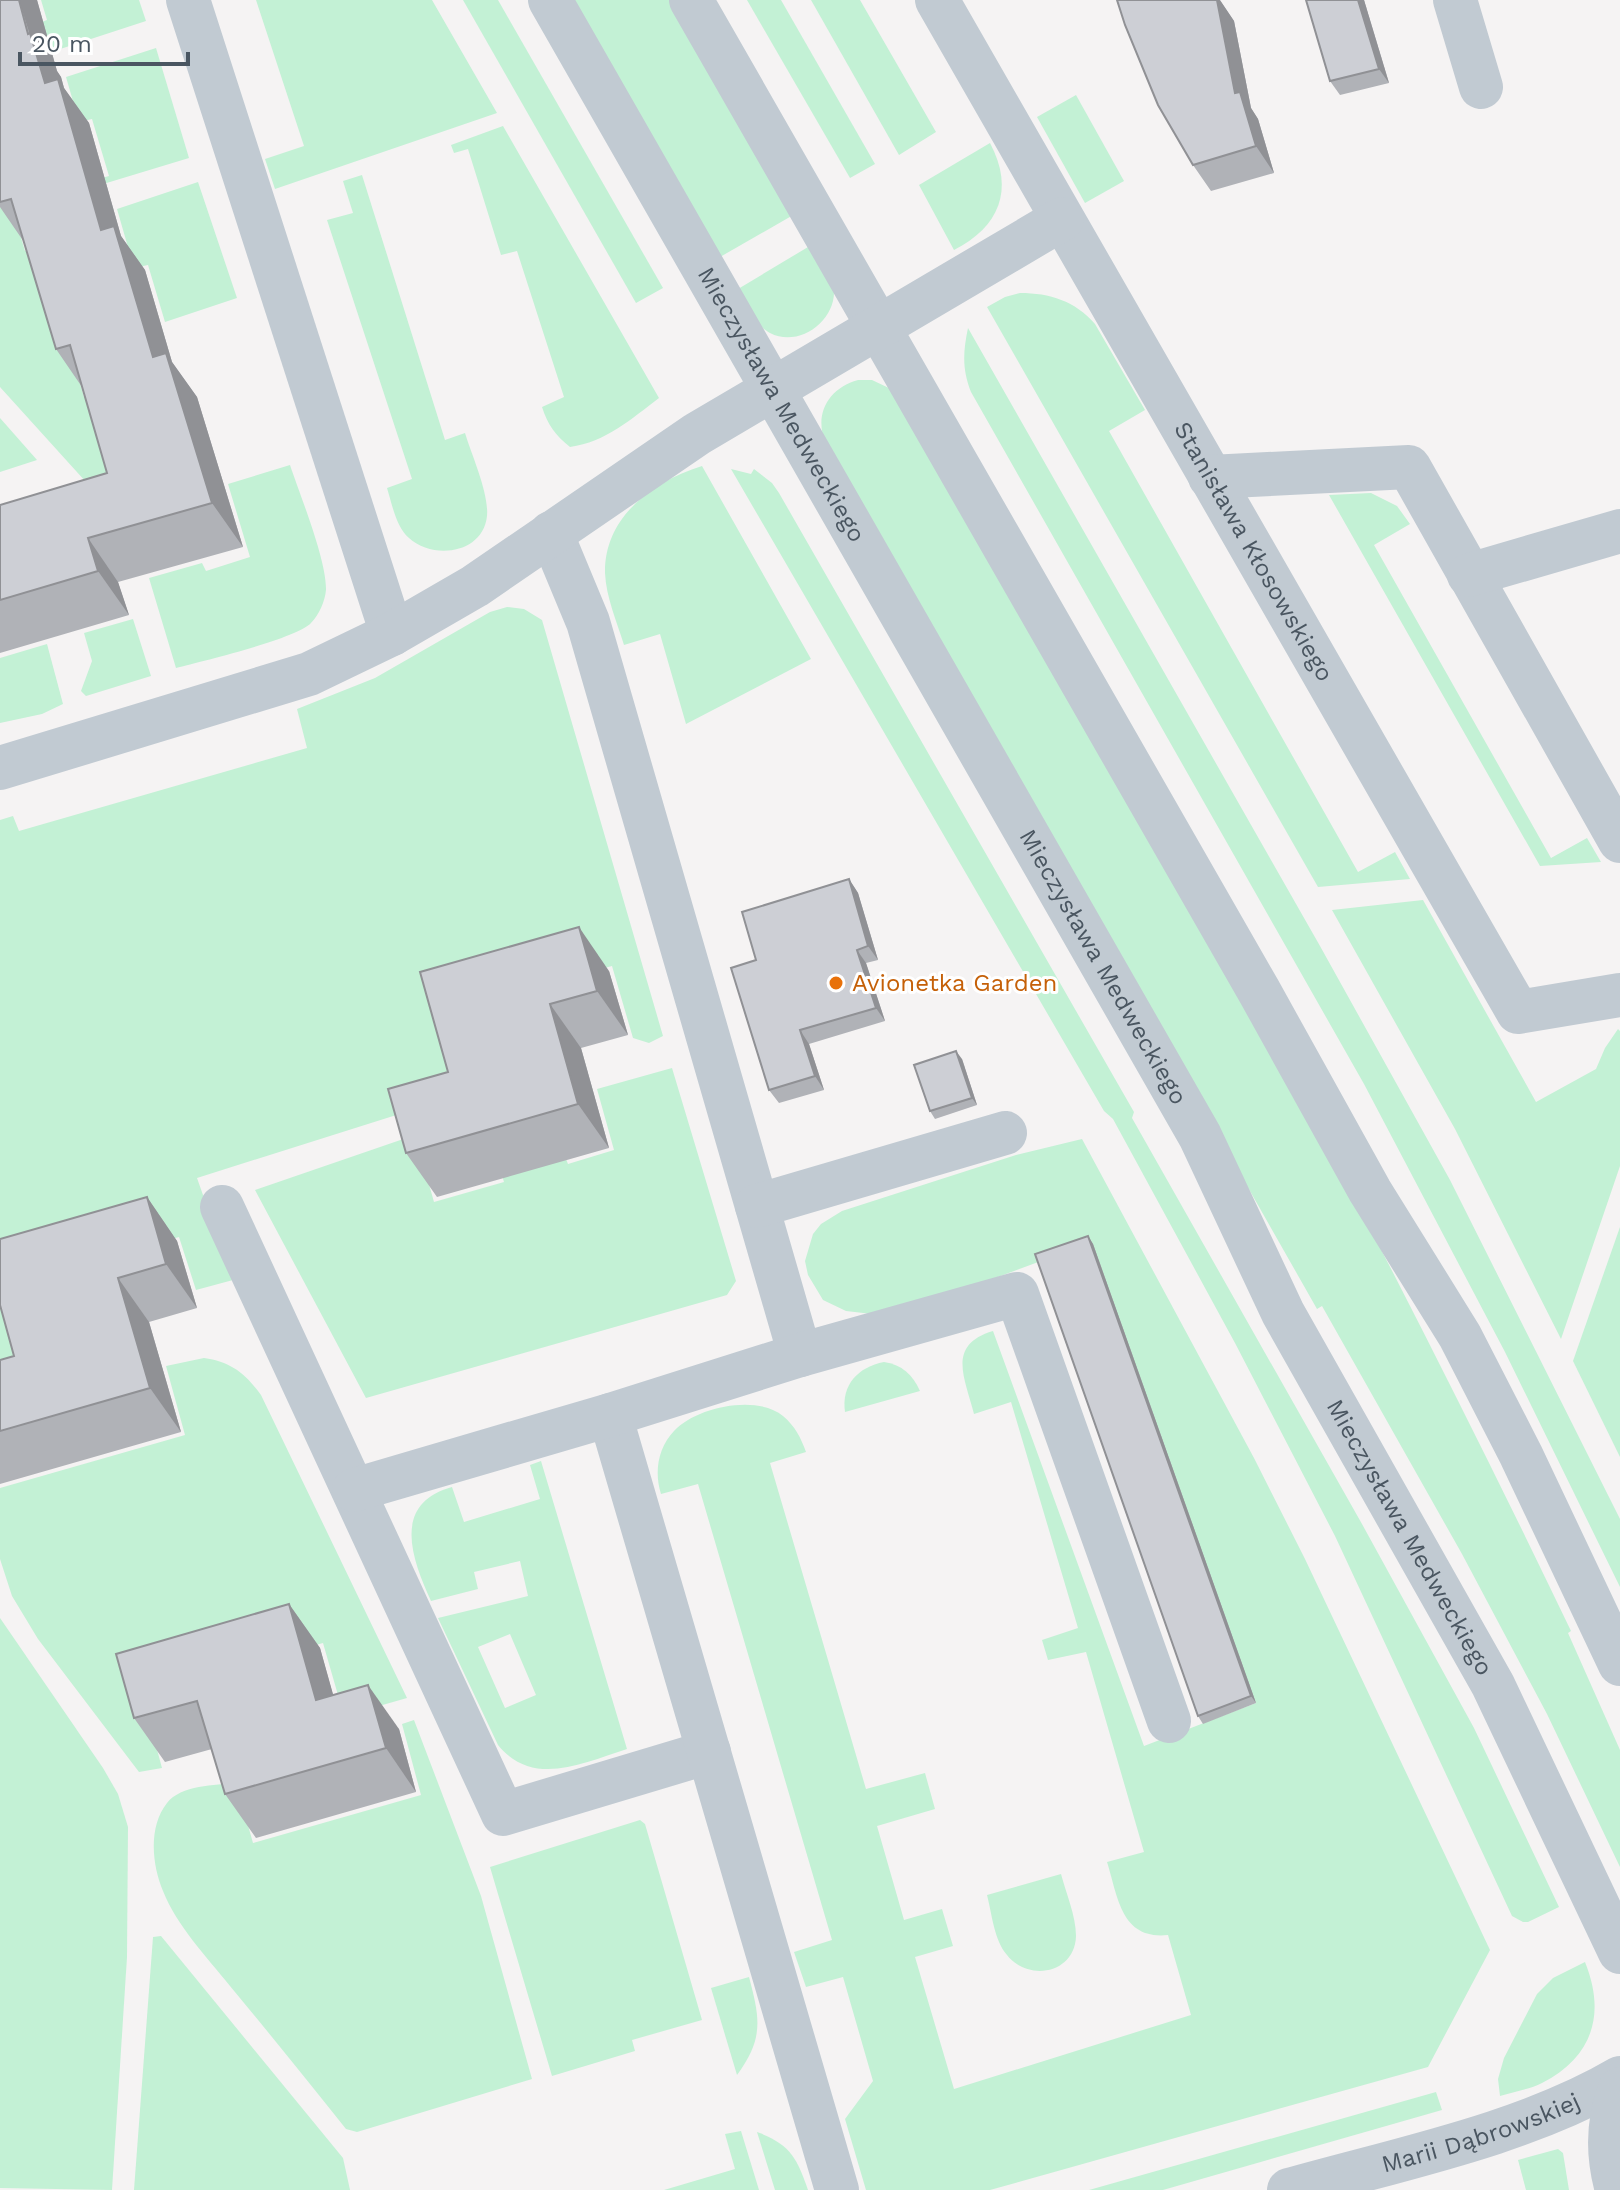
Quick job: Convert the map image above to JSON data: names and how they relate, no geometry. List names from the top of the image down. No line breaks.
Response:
{"streets":{"street":["Mieczysława Medweckiego","Stanisława Kłosowskiego","Marii Dąbrowskiej"]},"places":["Avionetka Garden"],"scale_bar":"20 m"}
